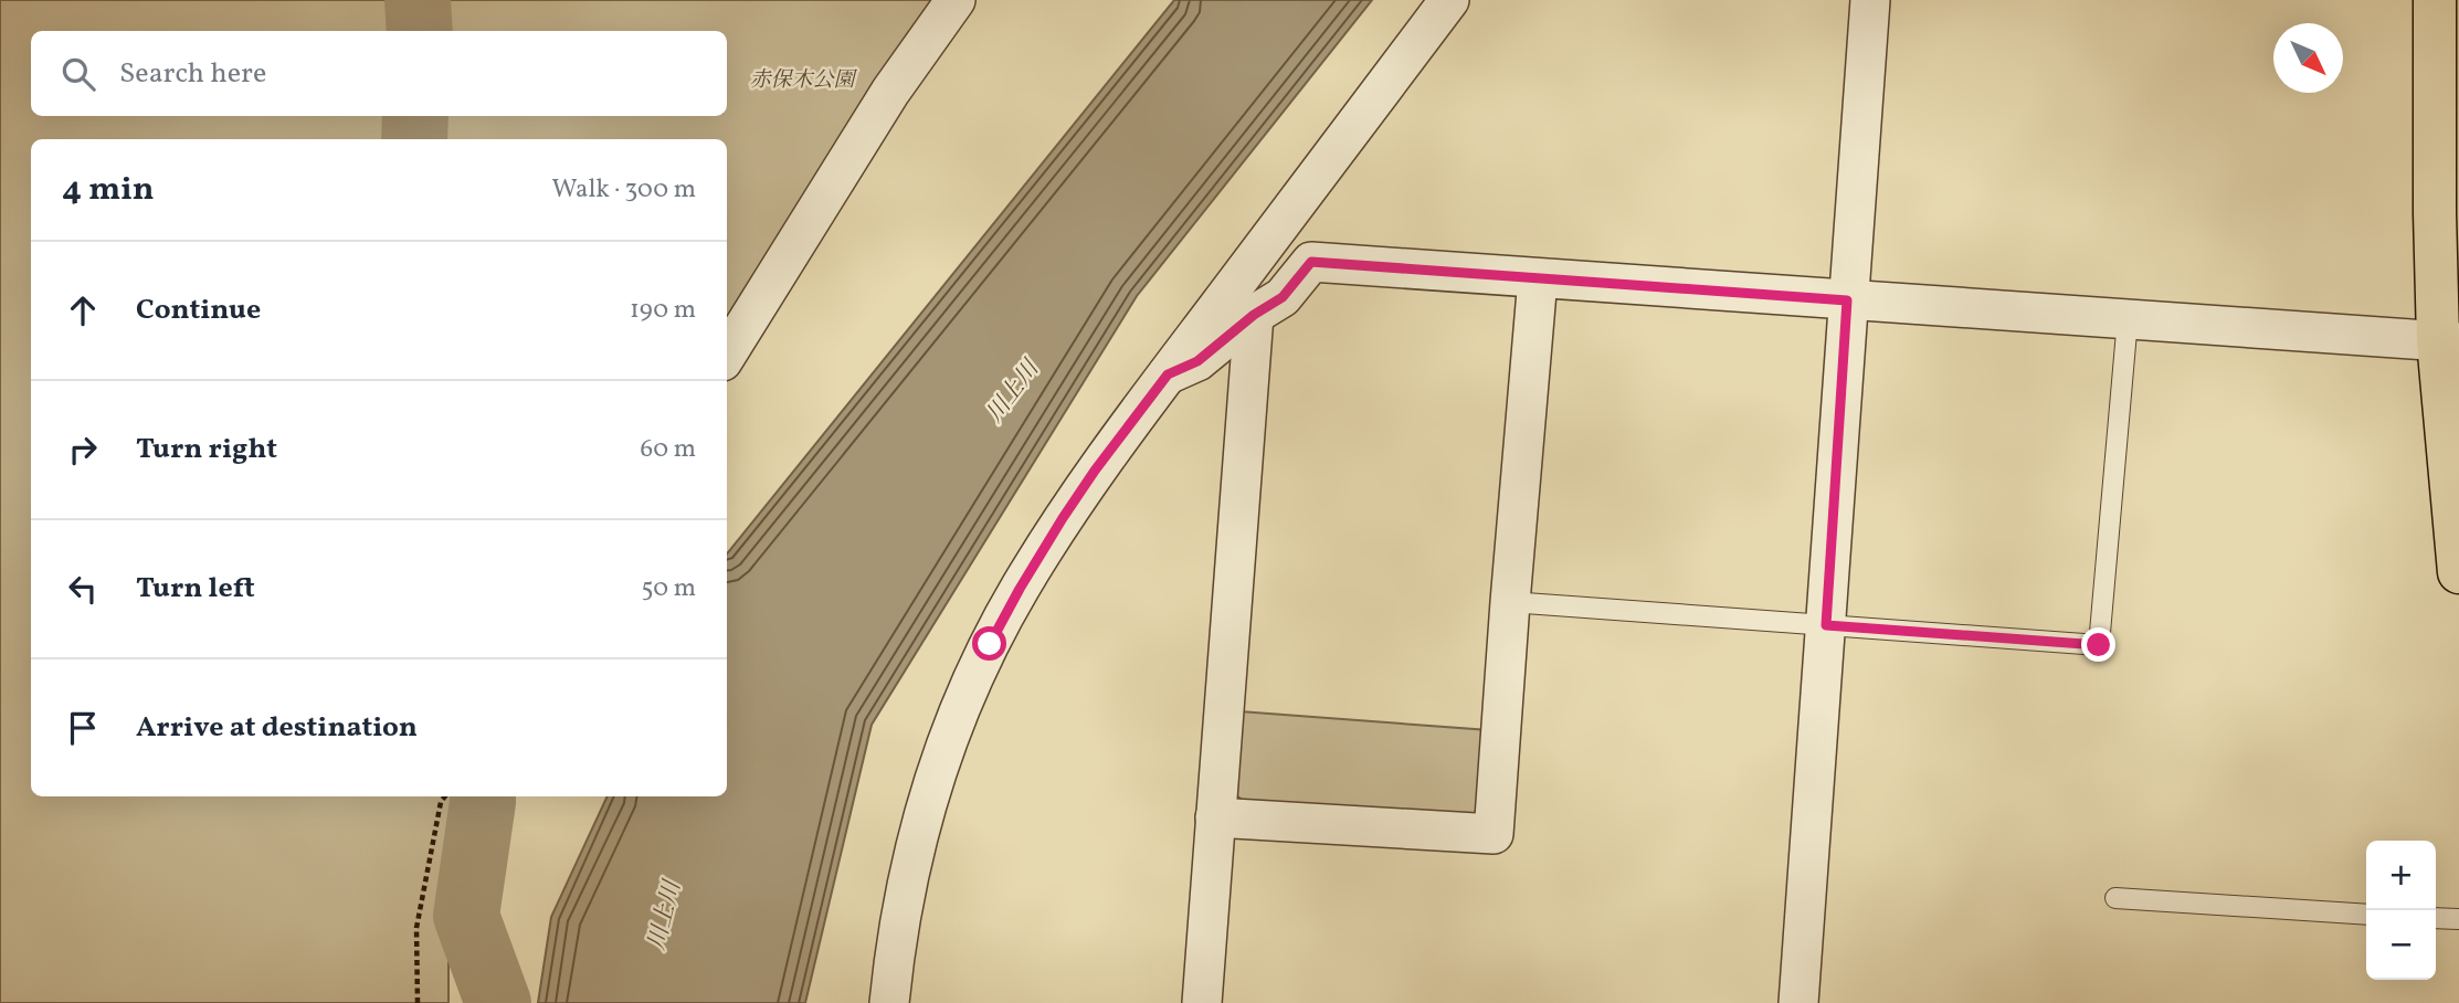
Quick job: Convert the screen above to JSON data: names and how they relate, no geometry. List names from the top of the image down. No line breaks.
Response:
{"water":["川上川"],"parks":["赤保木公園"],"north":"bottom right","page":{"search":"Search here","heading":["4 min","Walk · 300 m"],"list":[["Continue","190 m"],["Turn right","60 m"],["Turn left","50 m"],"Arrive at destination"],"map_buttons":["+","−"]}}
